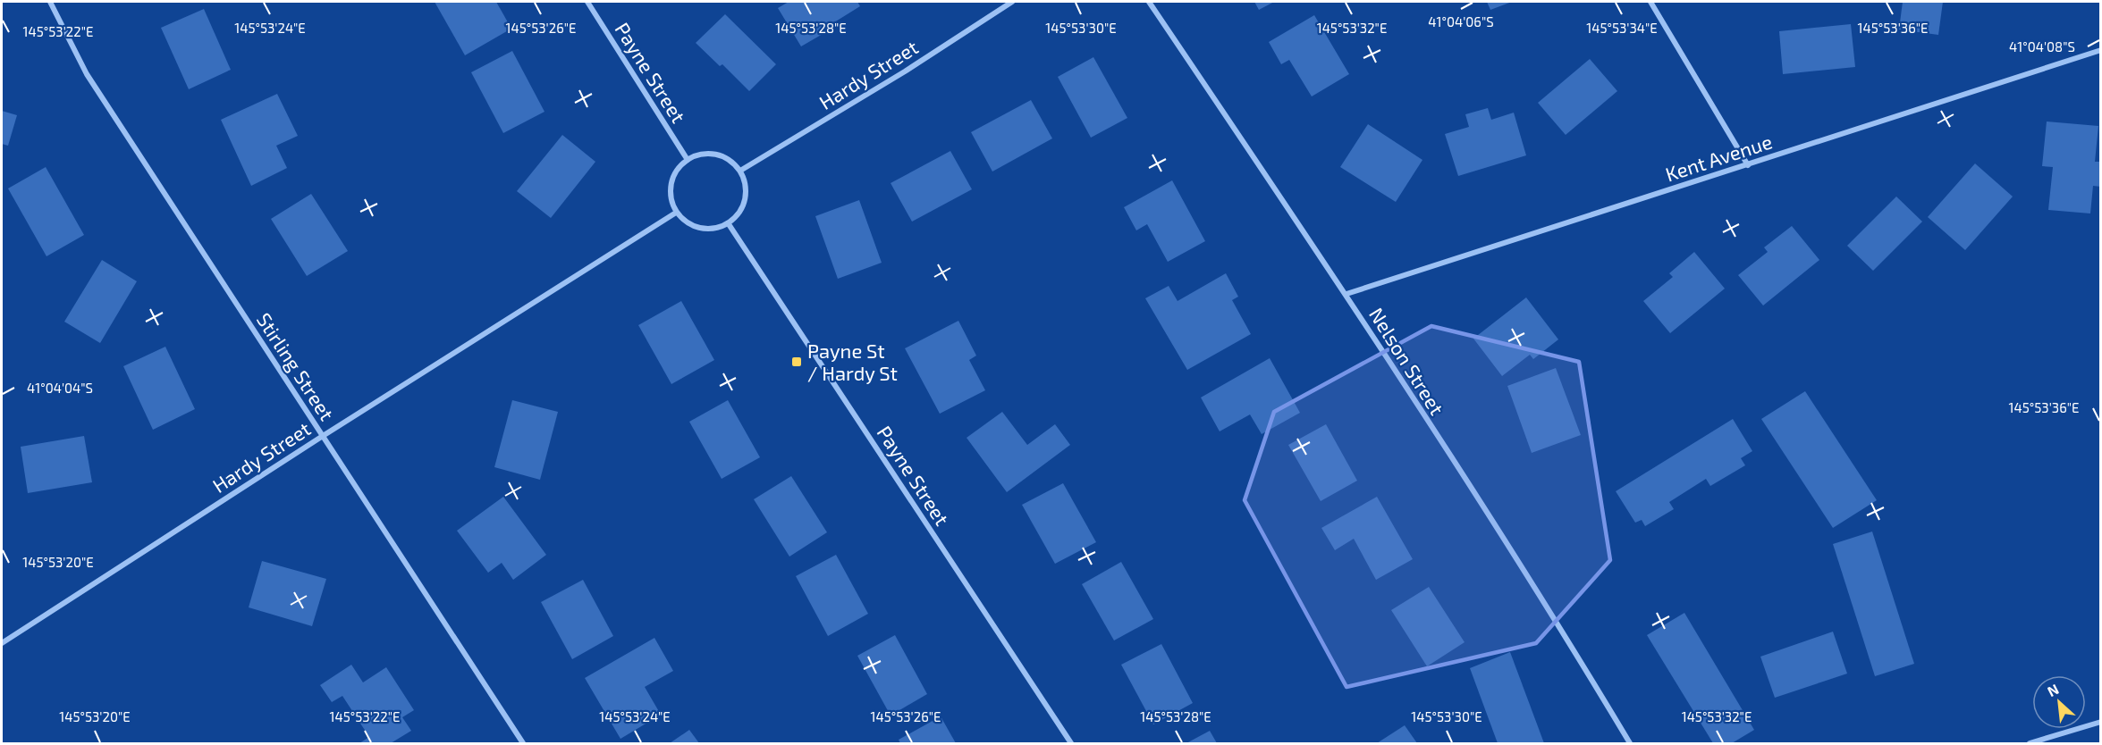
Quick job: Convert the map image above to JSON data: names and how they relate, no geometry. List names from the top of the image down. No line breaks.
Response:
{"streets":{"street":["Payne Street","Hardy Street","Kent Avenue","Nelson Street","Stirling Street"]},"crossings":[["Payne Street","Hardy Street"],["Hardy Street","Stirling Street"],["Kent Avenue","Nelson Street"]],"places":{"transit":["Payne St / Hardy St"]},"north":"top left","coordinates":["41°04'06\"S","145°53'24\"E","145°53'26\"E","145°53'28\"E","145°53'30\"E","145°53'32\"E","145°53'34\"E","145°53'36\"E","145°53'22\"E","41°04'08\"S","41°04'04\"S","145°53'20\"E"]}
